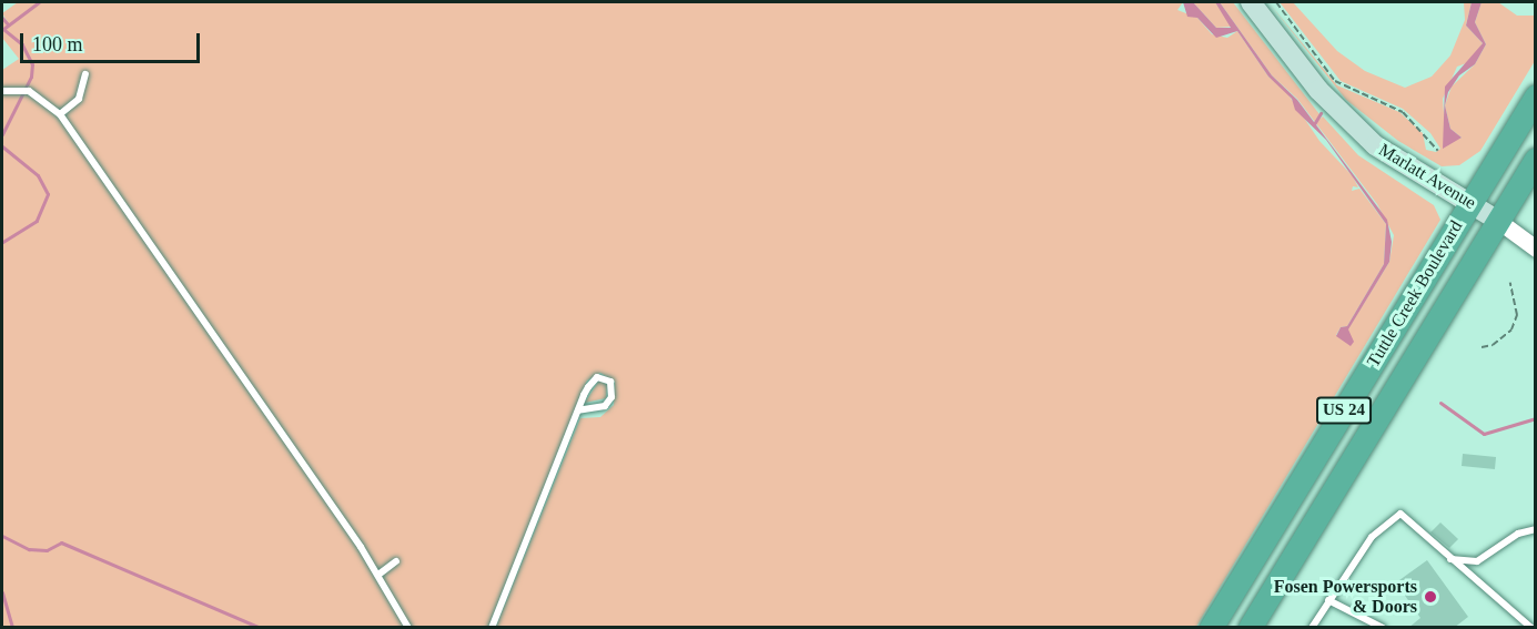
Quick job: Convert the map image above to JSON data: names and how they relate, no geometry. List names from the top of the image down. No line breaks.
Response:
{"streets":{"highway":["Tuttle Creek Boulevard","US 24"],"main road":["Marlatt Avenue"]},"crossings":[["Marlatt Avenue","Tuttle Creek Boulevard"]],"places":["Fosen Powersports & Doors"],"scale_bar":"100 m"}
